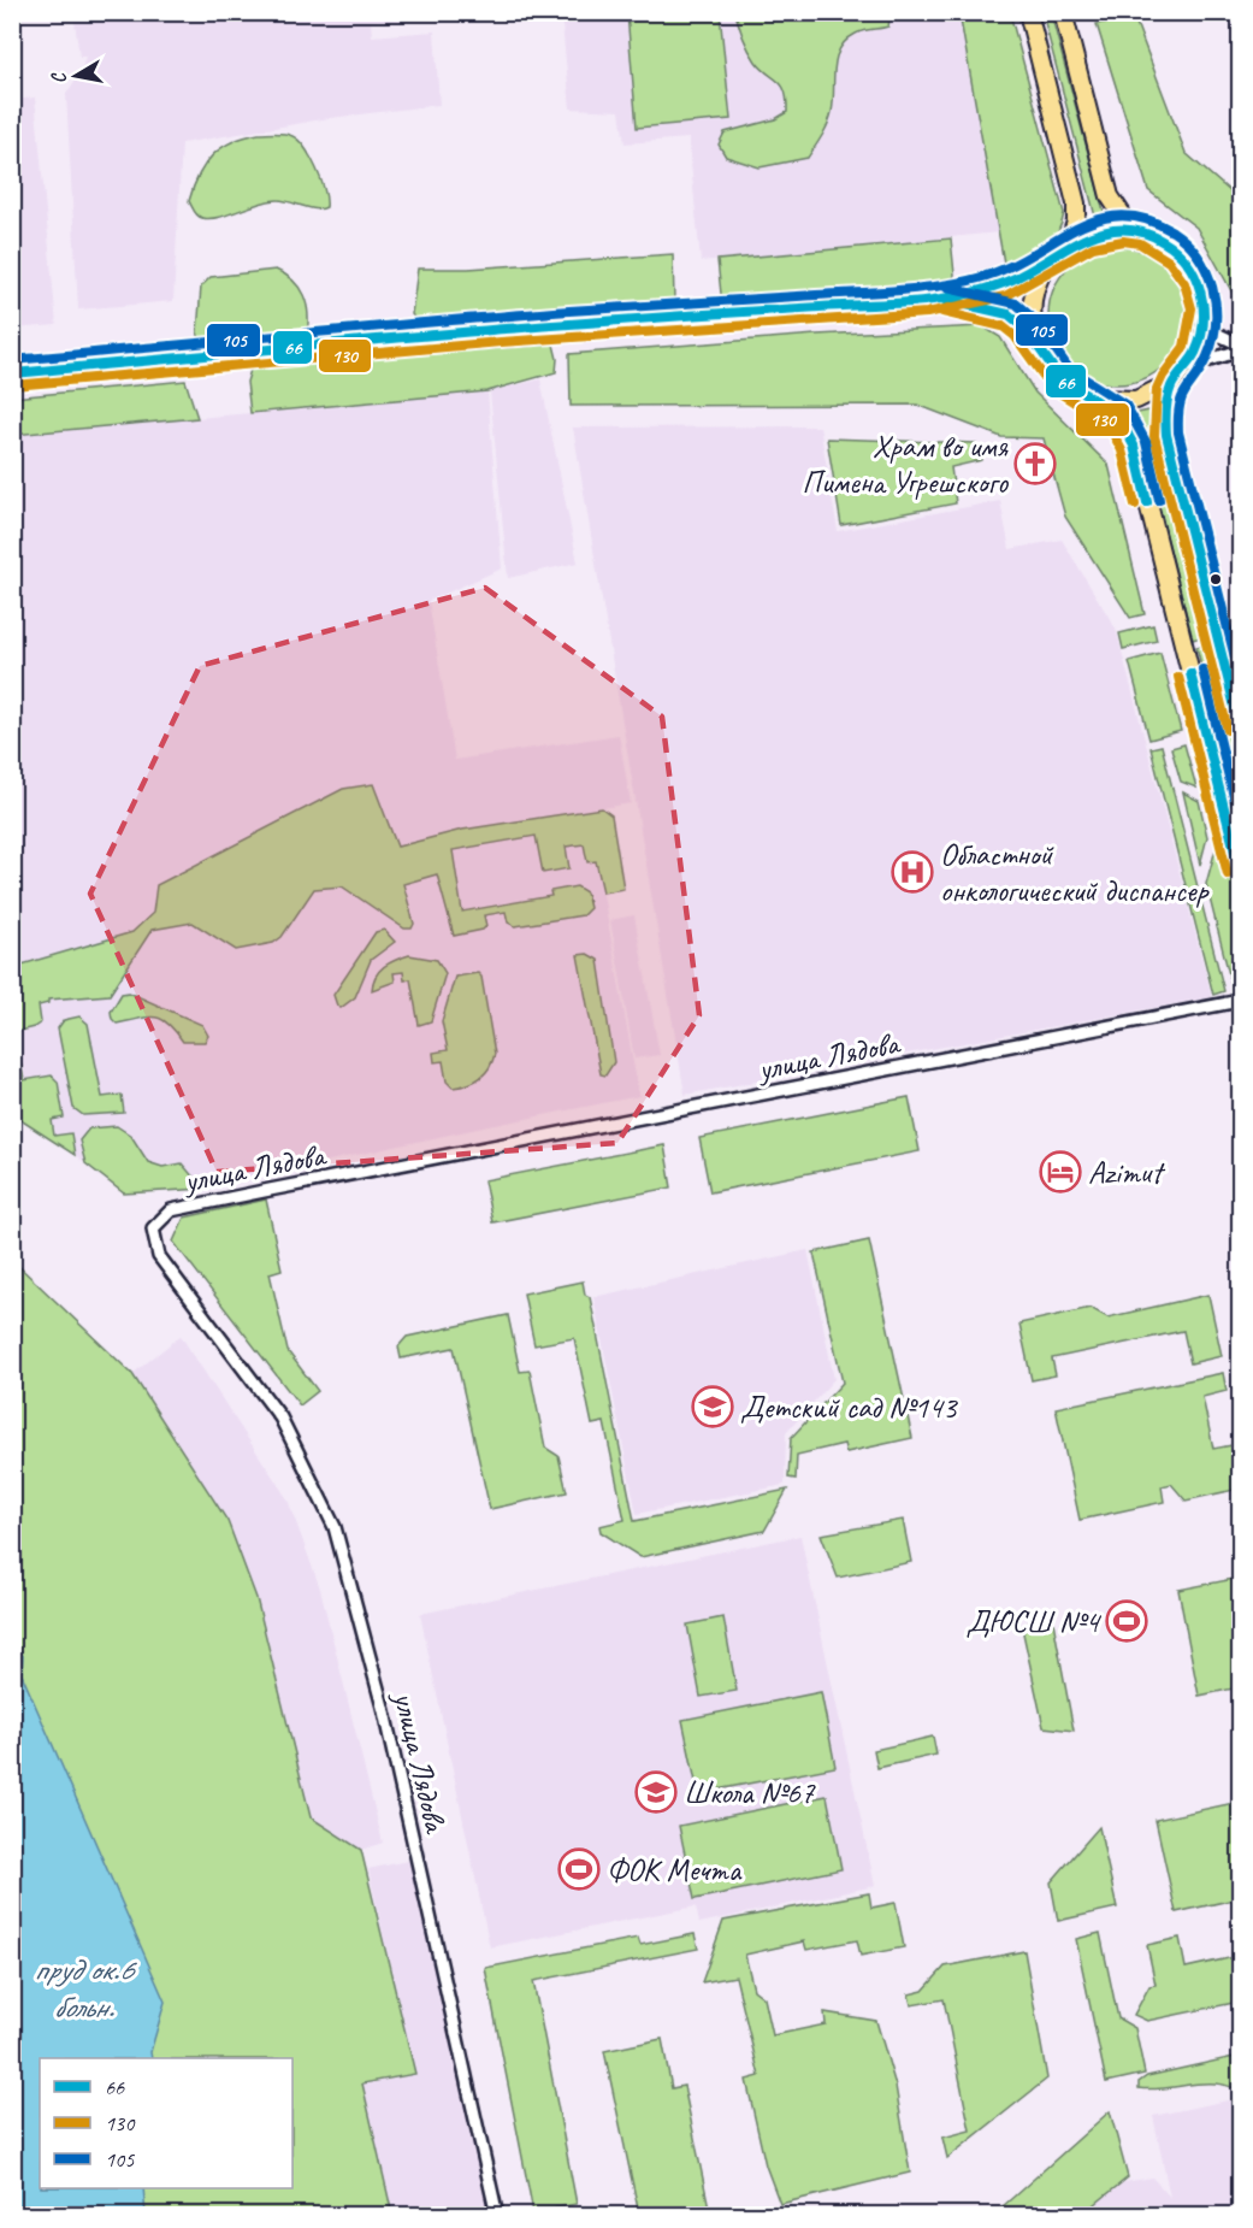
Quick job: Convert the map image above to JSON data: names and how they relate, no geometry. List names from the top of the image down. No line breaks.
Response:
{"streets":{"street":["улица Лядова"]},"water":["пруд ок.6 больн."],"places":{"church":["Храм во имя Пимена Угрешского"],"hospital":["Областной онкологический диспансер"],"hotel":["Azimut"],"school or university":["Детский сад №143","Школа №67"],"sports":["ДЮСШ №4","ФОК Мечта"]},"lines":["transit line 105","transit line 66","transit line 130"],"legend":["66","130","105"],"north":"left"}
